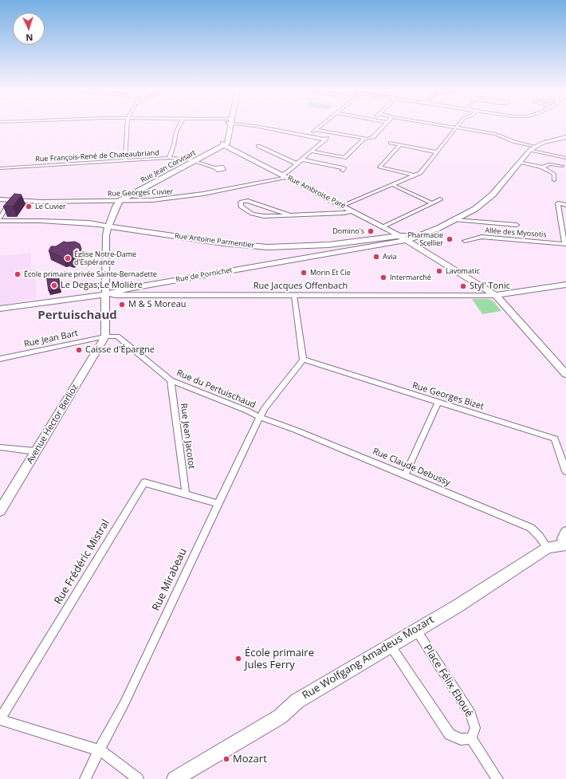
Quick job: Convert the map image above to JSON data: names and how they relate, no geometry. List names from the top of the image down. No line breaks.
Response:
{"streets":{"street":["Rue François-René de Chateaubriand","Rue Jean Corvisart","Rue Ambroise Paré","Rue Georges Cuvier","Allée des Myosotis","Rue Antoine Parmentier","Rue de Pornichet","Rue Jacques Offenbach","Rue Jean Bart","Rue du Pertuischaud","Rue Georges Bizet","Avenue Hector Berlioz","Rue Jean Jacotot","Rue Claude Debussy","Rue Frédéric Mistral","Rue Mirabeau","Rue Wolfgang Amadeus Mozart","Place Félix Eboué"]},"crossings":[["Rue François-René de Chateaubriand","Rue Jean Corvisart"],["Rue Jean Corvisart","Rue Ambroise Paré"],["Rue Jean Corvisart","Rue Georges Cuvier"],["Rue Ambroise Paré","Rue Georges Cuvier"],["Rue Ambroise Paré","Rue Antoine Parmentier"],["Rue Ambroise Paré","Rue de Pornichet"],["Rue Ambroise Paré","Rue Jacques Offenbach"],["Rue Antoine Parmentier","Rue de Pornichet"],["Rue de Pornichet","Rue Jacques Offenbach"],["Rue Jean Bart","Rue du Pertuischaud"],["Rue Jean Bart","Avenue Hector Berlioz"],["Rue du Pertuischaud","Avenue Hector Berlioz"],["Rue du Pertuischaud","Rue Jean Jacotot"],["Rue du Pertuischaud","Rue Claude Debussy"],["Rue du Pertuischaud","Rue Mirabeau"],["Rue Georges Bizet","Rue Mirabeau"],["Rue Jean Jacotot","Rue Frédéric Mistral"],["Rue Claude Debussy","Rue Mirabeau"],["Rue Claude Debussy","Rue Wolfgang Amadeus Mozart"],["Rue Frédéric Mistral","Rue Mirabeau"],["Rue Wolfgang Amadeus Mozart","Place Félix Eboué"]],"districts":["Pertuischaud"],"places":["Le Cuvier","Domino's","Pharmacie Scellier","Avia","Église Notre-Dame d'Espérance","Lavomatic","Morin Et Cie","École primaire privée Sainte-Bernadette","Intermarché","Le Degas;Le Molière","Styl' Tonic","M & S Moreau","Caisse d'Épargne","École primaire Jules Ferry","Mozart"],"north":"bottom"}
